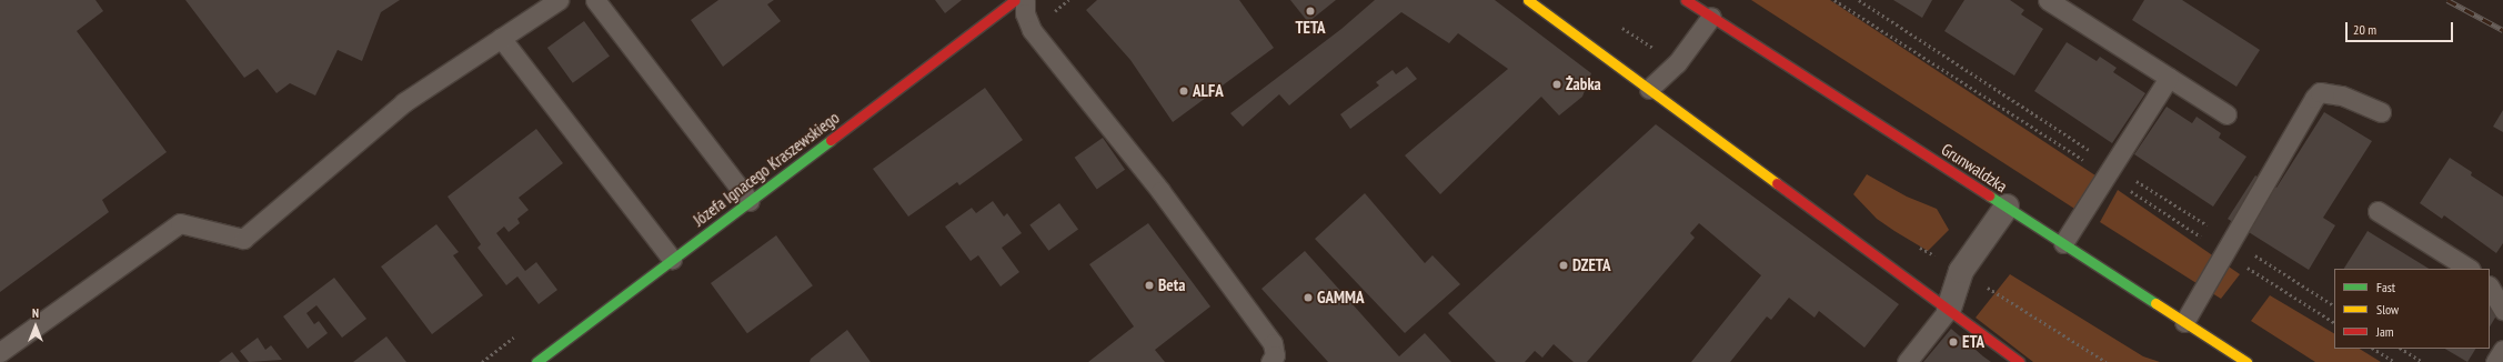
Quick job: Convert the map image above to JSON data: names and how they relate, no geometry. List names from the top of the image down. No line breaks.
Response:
{"streets":{"street":["Grunwaldzka","Józefa Ignacego Kraszewskiego"]},"places":["TETA","Żabka","ALFA","DZETA","Beta","GAMMA","ETA"],"legend":["Fast","Slow","Jam"],"scale_bar":"20 m","north":"top"}
